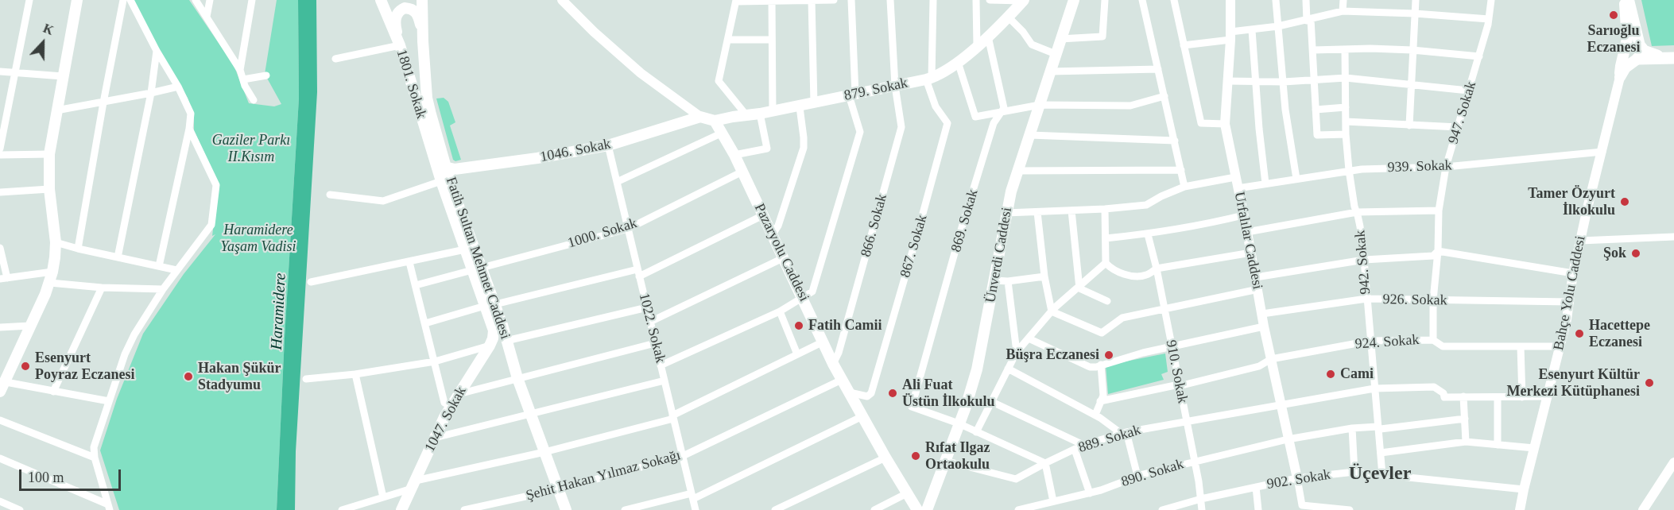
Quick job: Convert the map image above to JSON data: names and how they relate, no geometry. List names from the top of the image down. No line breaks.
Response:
{"streets":{"main road":["1801. Sokak","879. Sokak","1046. Sokak","Pazaryolu Caddesi","Ünverdi Caddesi","Fatih Sultan Mehmet Caddesi","Bahçe Yolu Caddesi","1047. Sokak"],"street":["947. Sokak","939. Sokak","869. Sokak","866. Sokak","1000. Sokak","Urfalılar Caddesi","867. Sokak","942. Sokak","926. Sokak","1022. Sokak","924. Sokak","910. Sokak","889. Sokak","890. Sokak","Şehit Hakan Yılmaz Sokağı","902. Sokak"]},"crossings":[["1801. Sokak","1046. Sokak"],["1801. Sokak","Fatih Sultan Mehmet Caddesi"],["879. Sokak","1046. Sokak"],["879. Sokak","869. Sokak"],["879. Sokak","866. Sokak"],["879. Sokak","867. Sokak"],["879. Sokak","Pazaryolu Caddesi"],["947. Sokak","939. Sokak"],["947. Sokak","926. Sokak"],["947. Sokak","924. Sokak"],["1046. Sokak","Fatih Sultan Mehmet Caddesi"],["1046. Sokak","1022. Sokak"],["939. Sokak","Urfalılar Caddesi"],["939. Sokak","942. Sokak"],["939. Sokak","Bahçe Yolu Caddesi"],["869. Sokak","Ünverdi Caddesi"],["866. Sokak","Pazaryolu Caddesi"],["1000. Sokak","Pazaryolu Caddesi"],["1000. Sokak","Fatih Sultan Mehmet Caddesi"],["1000. Sokak","1022. Sokak"],["Urfalılar Caddesi","926. Sokak"],["Urfalılar Caddesi","924. Sokak"],["Urfalılar Caddesi","889. Sokak"],["Urfalılar Caddesi","890. Sokak"],["Urfalılar Caddesi","902. Sokak"],["867. Sokak","Pazaryolu Caddesi"],["Pazaryolu Caddesi","Şehit Hakan Yılmaz Sokağı"],["Ünverdi Caddesi","889. Sokak"],["Fatih Sultan Mehmet Caddesi","1047. Sokak"],["Fatih Sultan Mehmet Caddesi","Şehit Hakan Yılmaz Sokağı"],["942. Sokak","926. Sokak"],["942. Sokak","924. Sokak"],["942. Sokak","889. Sokak"],["942. Sokak","890. Sokak"],["942. Sokak","902. Sokak"],["Bahçe Yolu Caddesi","926. Sokak"],["Bahçe Yolu Caddesi","924. Sokak"],["Bahçe Yolu Caddesi","889. Sokak"],["Bahçe Yolu Caddesi","902. Sokak"],["1022. Sokak","Şehit Hakan Yılmaz Sokağı"],["924. Sokak","910. Sokak"],["910. Sokak","889. Sokak"],["910. Sokak","890. Sokak"],["910. Sokak","902. Sokak"]],"districts":["Üçevler"],"water":["Haramidere"],"parks":["Gaziler Parkı II.Kısım","Haramidere Yaşam Vadisi"],"places":["Sarıoğlu Eczanesi","Tamer Özyurt İlkokulu","Şok","Fatih Camii","Hacettepe Eczanesi","Büşra Eczanesi","Esenyurt Poyraz Eczanesi","Cami","Hakan Şükür Stadyumu","Esenyurt Kültür Merkezi Kütüphanesi","Ali Fuat Üstün İlkokulu","Rıfat Ilgaz Ortaokulu"],"scale_bar":"100 m","north":"top"}
